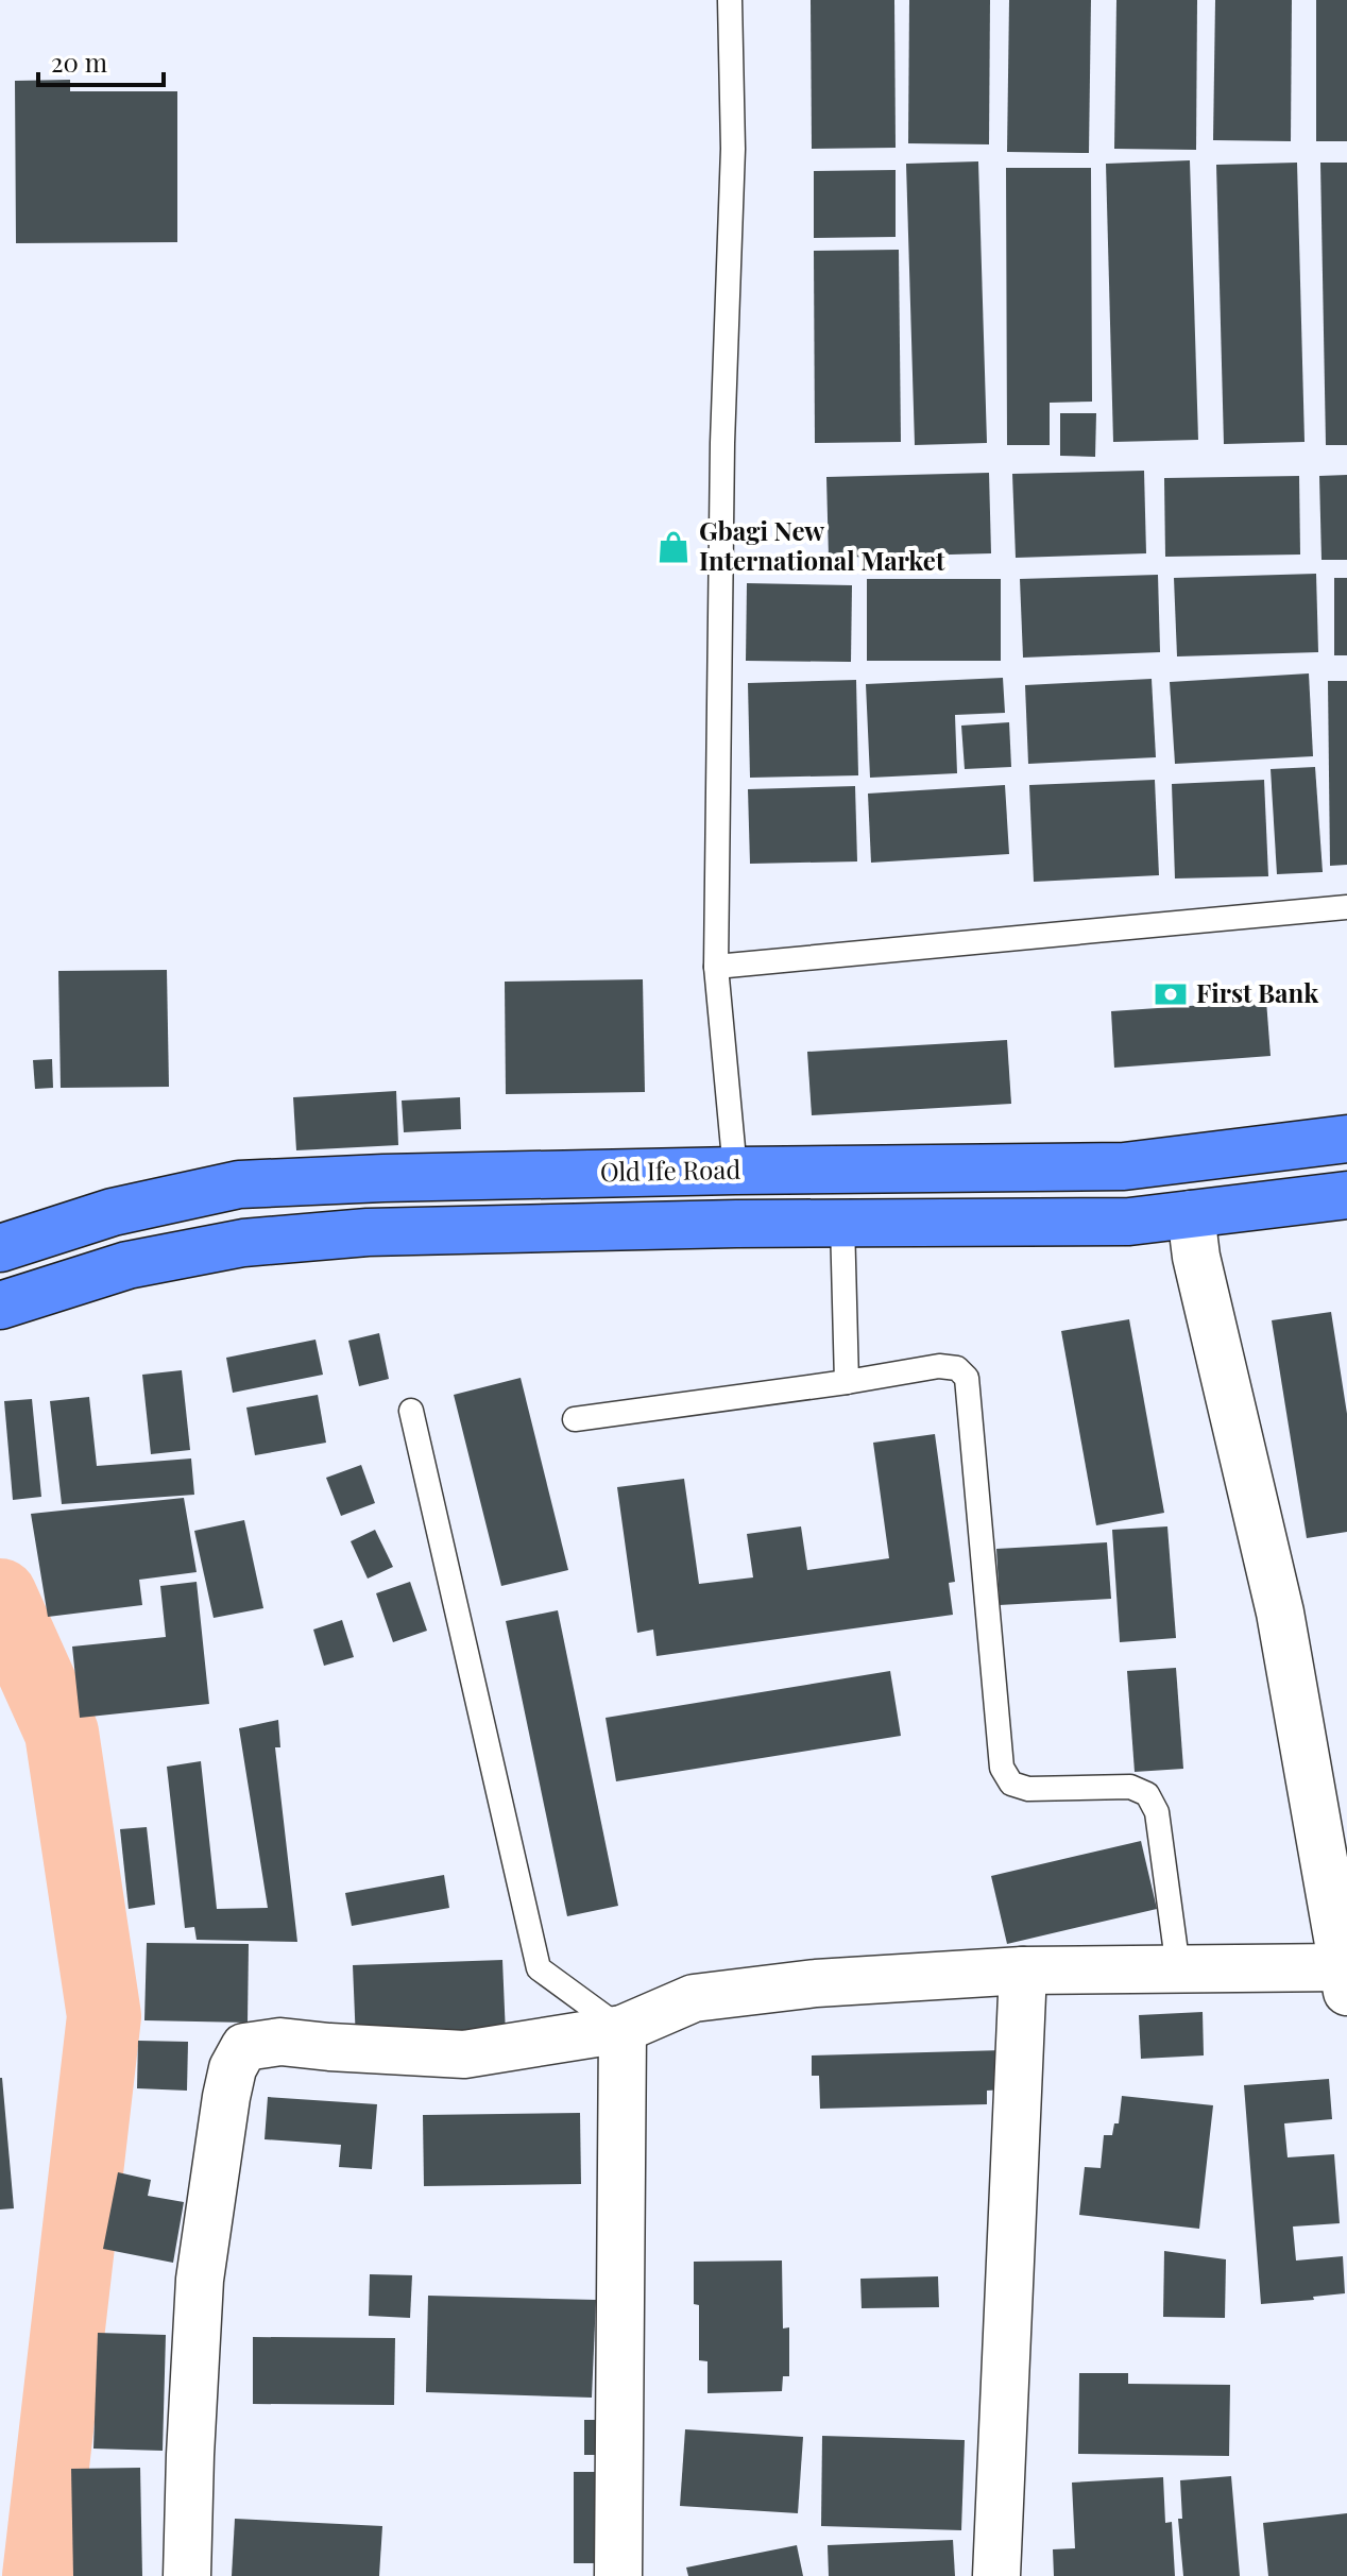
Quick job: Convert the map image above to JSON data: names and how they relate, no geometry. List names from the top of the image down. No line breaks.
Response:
{"streets":{"main road":["Old Ife Road"]},"places":{"shop":["Gbagi New International Market"],"bank":["First Bank"]},"scale_bar":"20 m"}
